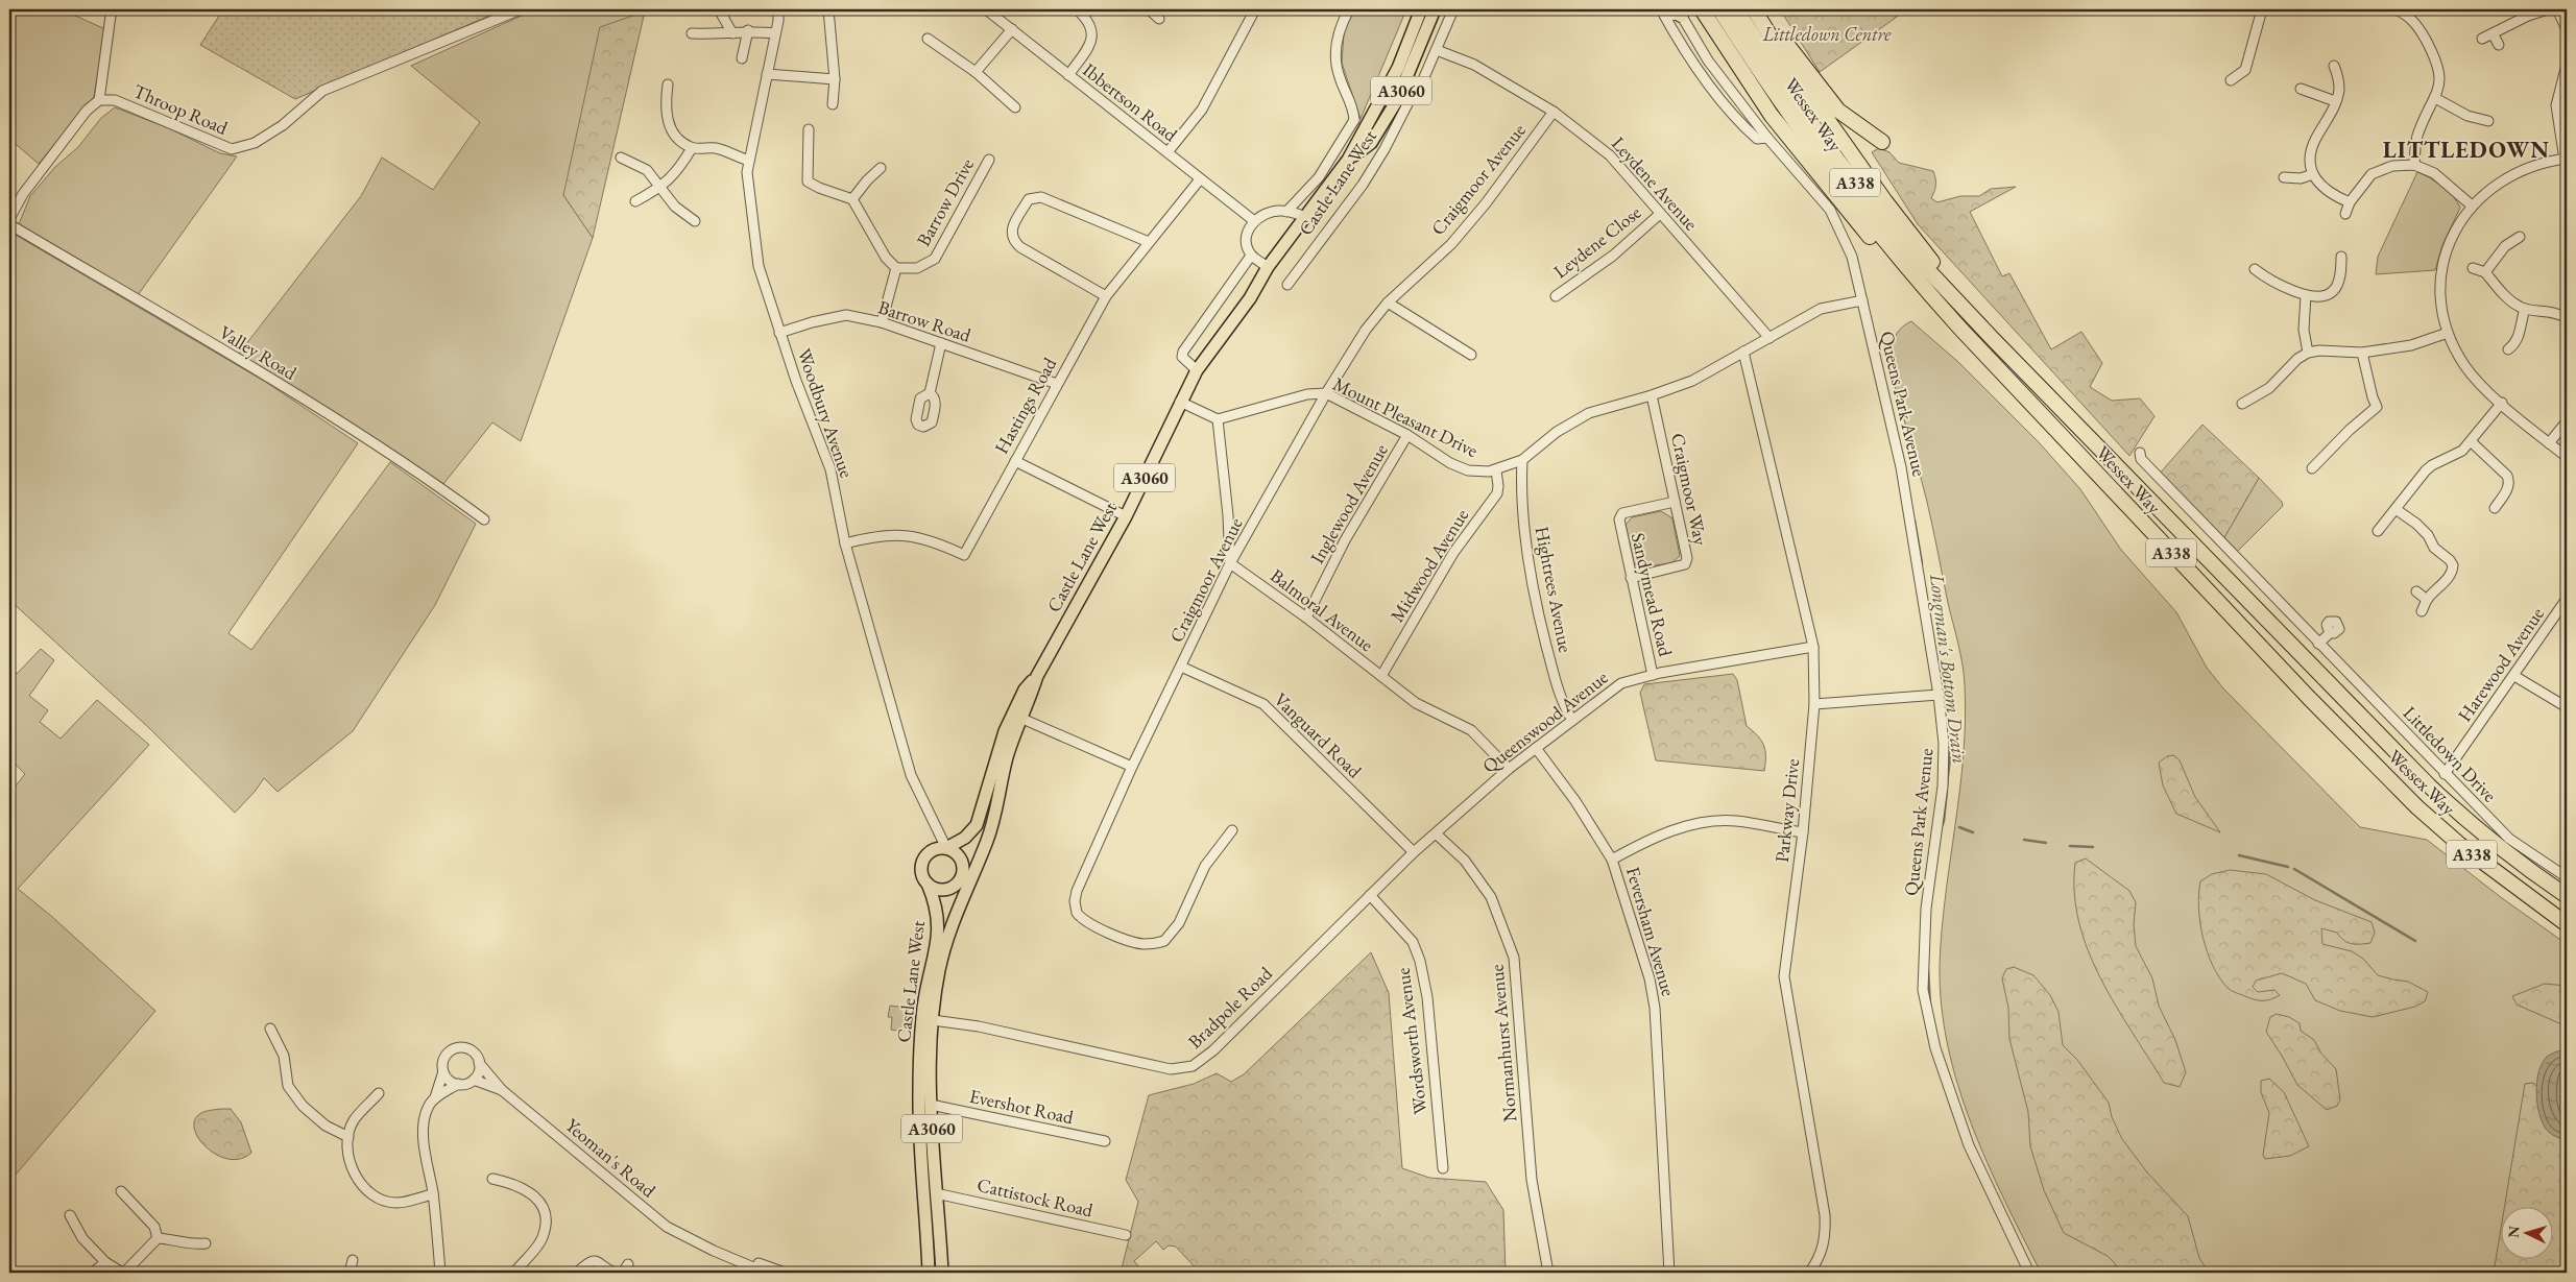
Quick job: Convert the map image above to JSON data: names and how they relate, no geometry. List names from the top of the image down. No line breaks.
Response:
{"streets":{"highway":["Wessex Way","A338"],"main road":["A3060","Castle Lane West"],"street":["Ibbertson Road","Throop Road","Craigmoor Avenue","Leydene Avenue","Barrow Drive","Leydene Close","Barrow Road","Valley Road","Queens Park Avenue","Hastings Road","Woodbury Avenue","Mount Pleasant Drive","Craigmoor Way","Inglewood Avenue","Midwood Avenue","Hightrees Avenue","Sandymead Road","Balmoral Avenue","Harewood Avenue","Queenswood Avenue","Vanguard Road","Littledown Drive","Parkway Drive","Feversham Avenue","Bradpole Road","Wordsworth Avenue","Normanhurst Avenue","Evershot Road","Yeoman's Road","Cattistock Road"]},"crossings":[["Ibbertson Road","Hastings Road"],["Craigmoor Avenue","Leydene Avenue"],["Craigmoor Avenue","Mount Pleasant Drive"],["Craigmoor Avenue","Balmoral Avenue"],["Craigmoor Avenue","Vanguard Road"],["Castle Lane West","Leydene Avenue"],["Castle Lane West","Woodbury Avenue"],["Castle Lane West","Bradpole Road"],["Castle Lane West","Evershot Road"],["Castle Lane West","Cattistock Road"],["Leydene Avenue","Leydene Close"],["Leydene Avenue","Mount Pleasant Drive"],["Barrow Road","Hastings Road"],["Barrow Road","Woodbury Avenue"],["Queens Park Avenue","Mount Pleasant Drive"],["Hastings Road","Woodbury Avenue"],["Mount Pleasant Drive","Craigmoor Way"],["Mount Pleasant Drive","Inglewood Avenue"],["Mount Pleasant Drive","Midwood Avenue"],["Mount Pleasant Drive","Hightrees Avenue"],["Mount Pleasant Drive","Parkway Drive"],["Craigmoor Way","Sandymead Road"],["Inglewood Avenue","Balmoral Avenue"],["Midwood Avenue","Balmoral Avenue"],["Hightrees Avenue","Queenswood Avenue"],["Sandymead Road","Queenswood Avenue"],["Balmoral Avenue","Queenswood Avenue"],["Harewood Avenue","Littledown Drive"],["Queenswood Avenue","Vanguard Road"],["Queenswood Avenue","Parkway Drive"],["Queenswood Avenue","Feversham Avenue"],["Queenswood Avenue","Bradpole Road"],["Queenswood Avenue","Normanhurst Avenue"],["Vanguard Road","Bradpole Road"],["Bradpole Road","Wordsworth Avenue"]],"districts":["LITTLEDOWN"],"water":["Longman's Bottom Drain"],"parks":["Littledown Centre"],"north":"left"}
